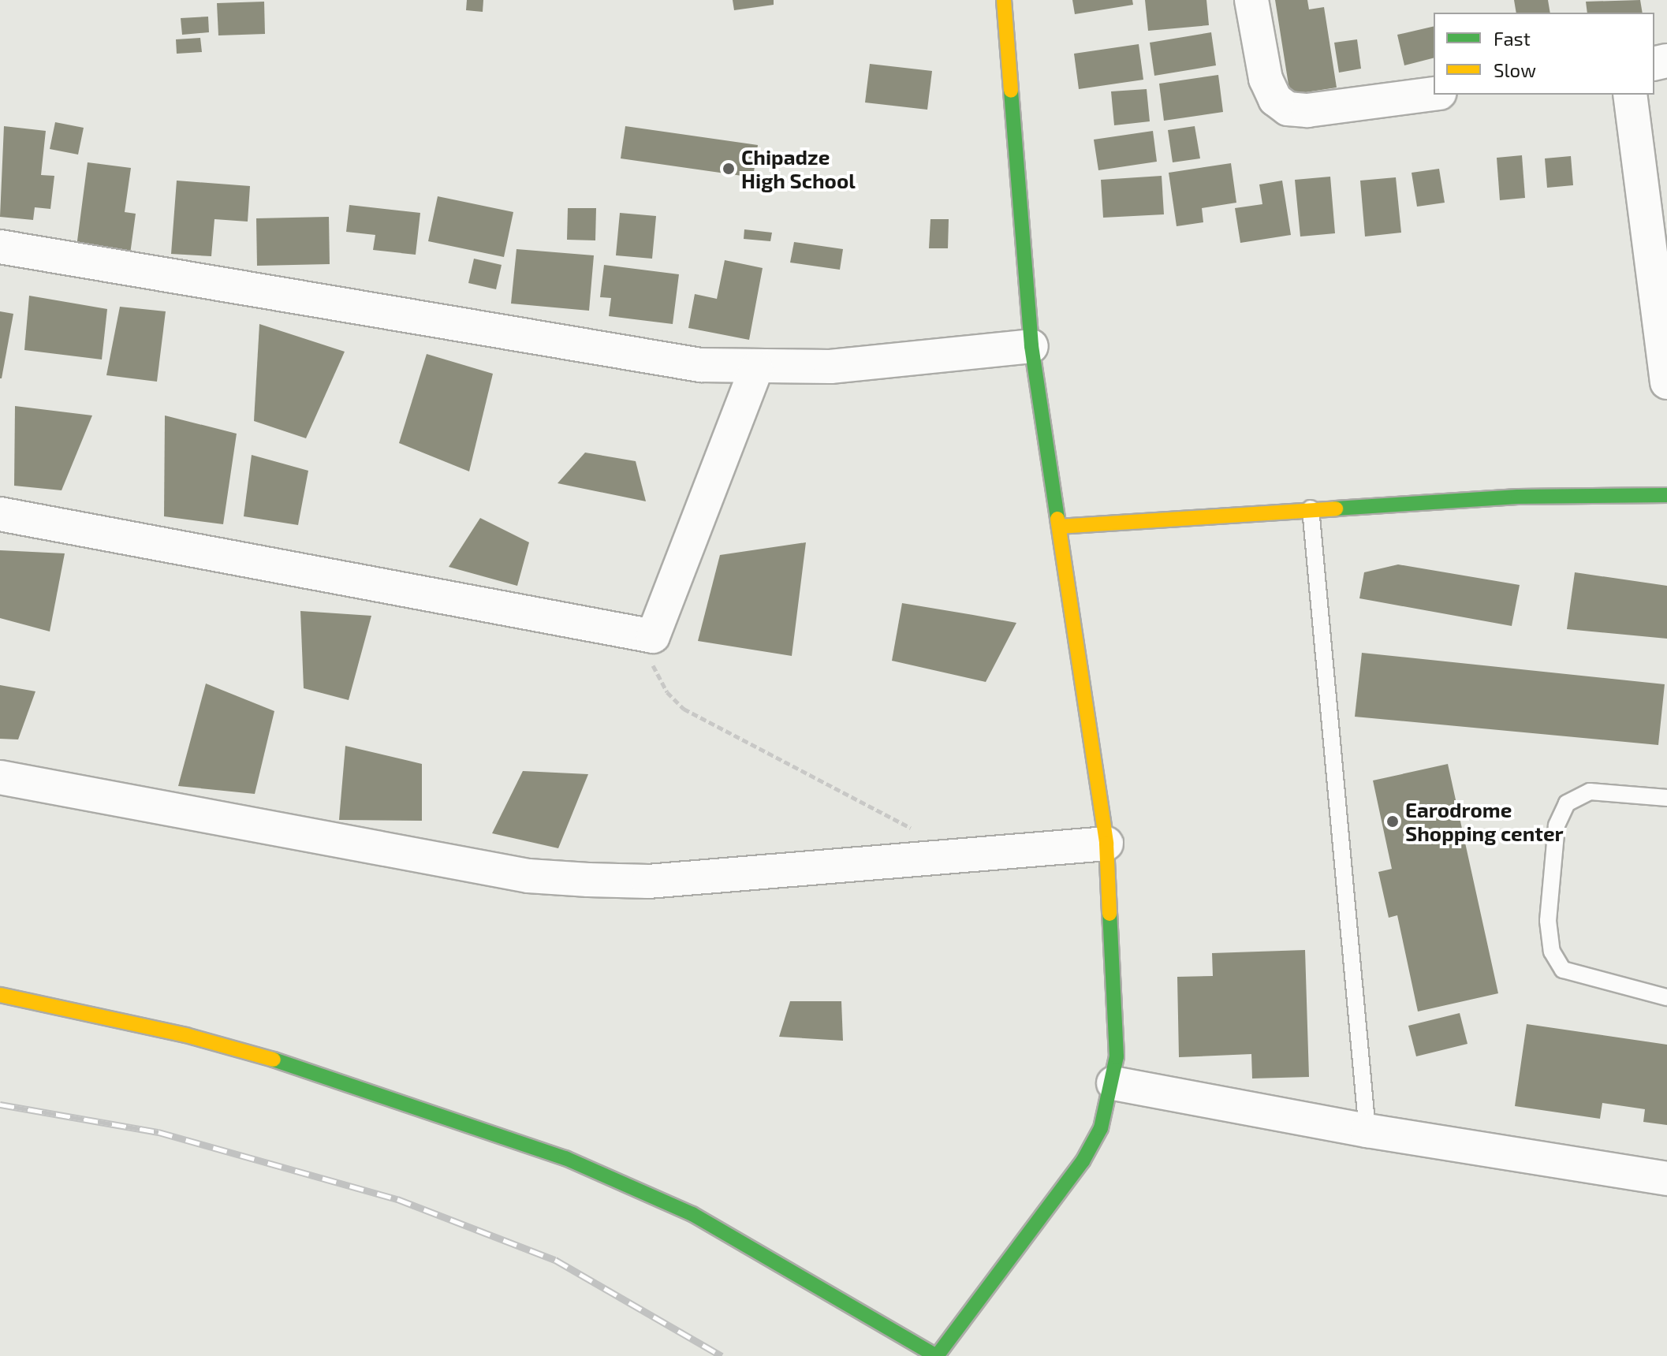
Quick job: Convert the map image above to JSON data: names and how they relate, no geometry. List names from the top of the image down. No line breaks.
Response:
{"places":["Chipadze High School","Earodrome Shopping center"],"legend":["Fast","Slow"]}
